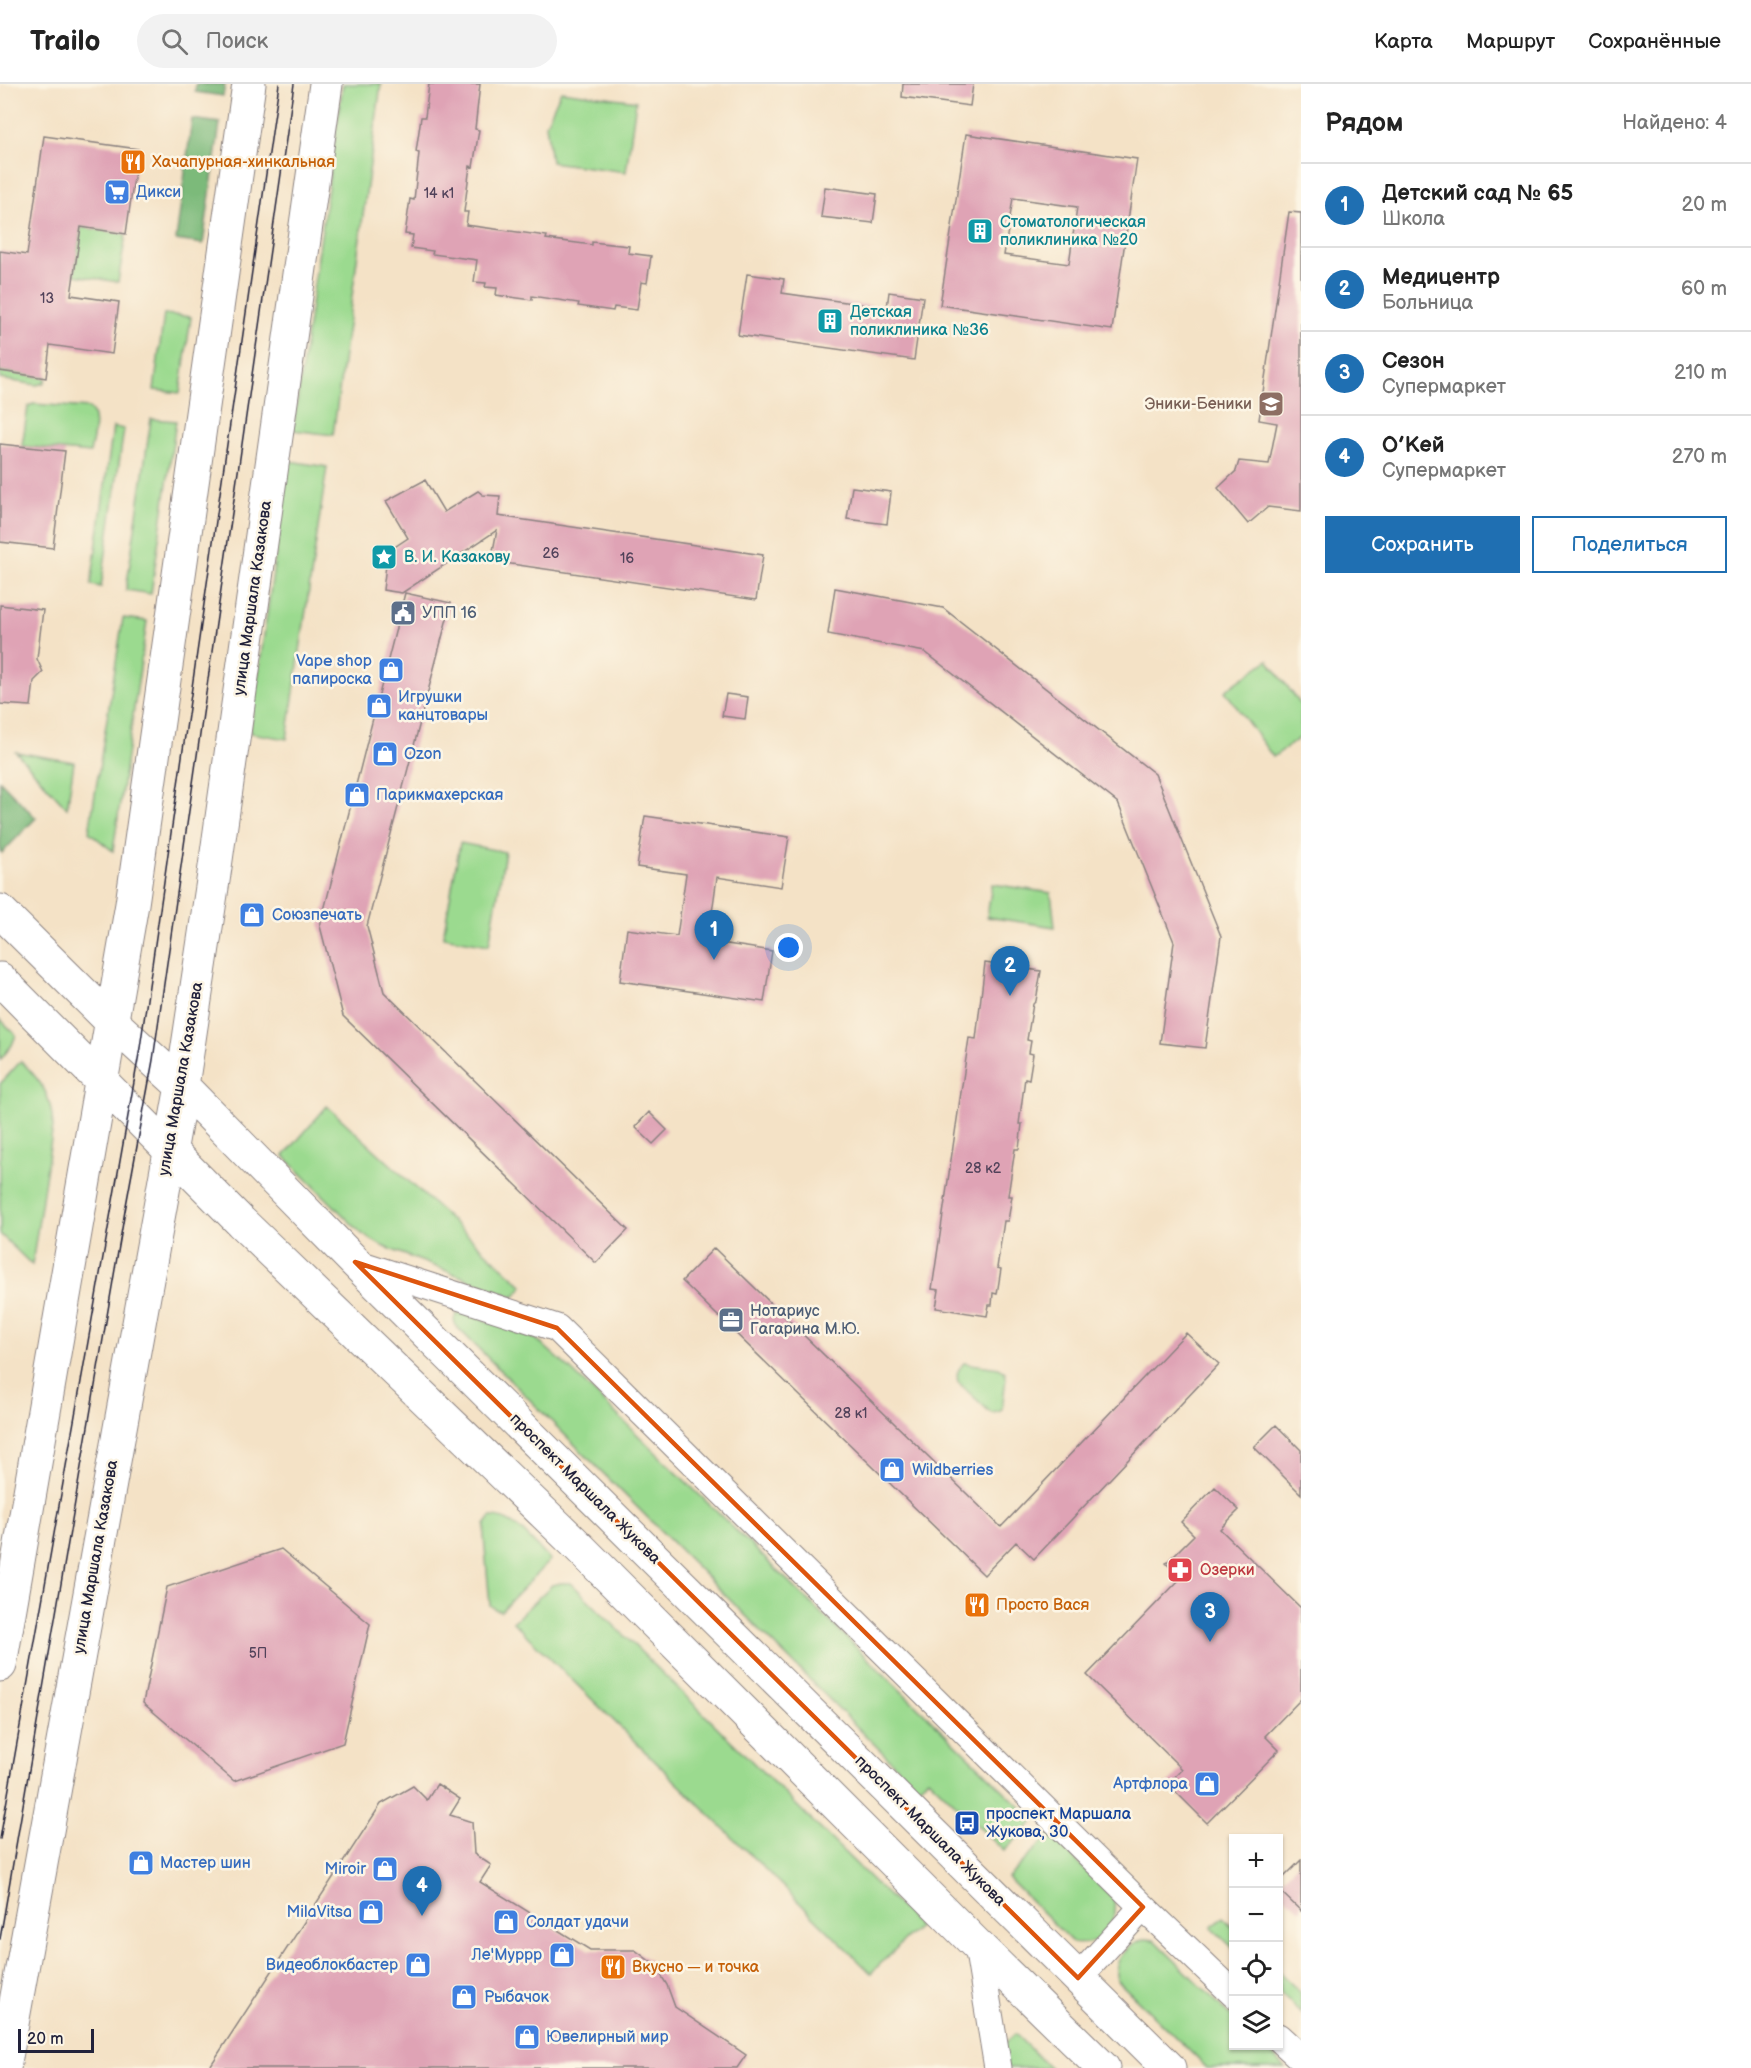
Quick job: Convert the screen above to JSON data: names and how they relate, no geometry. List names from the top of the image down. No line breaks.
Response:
{"streets":{"main road":["улица Маршала Казакова","проспект Маршала Жукова"]},"crossings":[["улица Маршала Казакова","проспект Маршала Жукова"]],"places":{"restaurant":["Хачапурная-хинкальная","Просто Вася","Вкусно — и точка"],"supermarket":["Дикси"],"building":["Стоматологическая поликлиника №20","Детская поликлиника №36"],"school or university":["Эники-Беники"],"place":["В. И. Казакову"],"public building":["УПП 16"],"shop":["Vape shop папироска","Игрушки канцтовары","Ozon","Парикмахерская","Союзпечать","Wildberries","Артфлора","Мастер шин","Miroir","MilaVitsa","Солдат удачи","Ле'Муррр","Видеоблокбастер","Рыбачок","Ювелирный мир"],"office":["Нотариус Гагарина М.Ю."],"pharmacy":["Озерки"],"bus stop":["проспект Маршала Жукова, 30"]},"house_numbers":["14 к1","13","26","16","28 к2","28 к1","5П"],"scale_bar":"20 m","page":{"header":"Trailo","search":"Поиск","nav":["Карта","Маршрут","Сохранённые"],"heading":["Рядом","Найдено: 4"],"list":[{"mark":"1","name":"Детский сад № 65","note":"Школа","value":"20 m"},{"mark":"2","name":"Медицентр","note":"Больница","value":"60 m"},{"mark":"3","name":"Сезон","note":"Супермаркет","value":"210 m"},{"mark":"4","name":"О’Кей","note":"Супермаркет","value":"270 m"}],"buttons":["Сохранить","Поделиться"],"pins":["1","2","3","4"],"map_buttons":["+","−"],"scale":"20 m"}}
